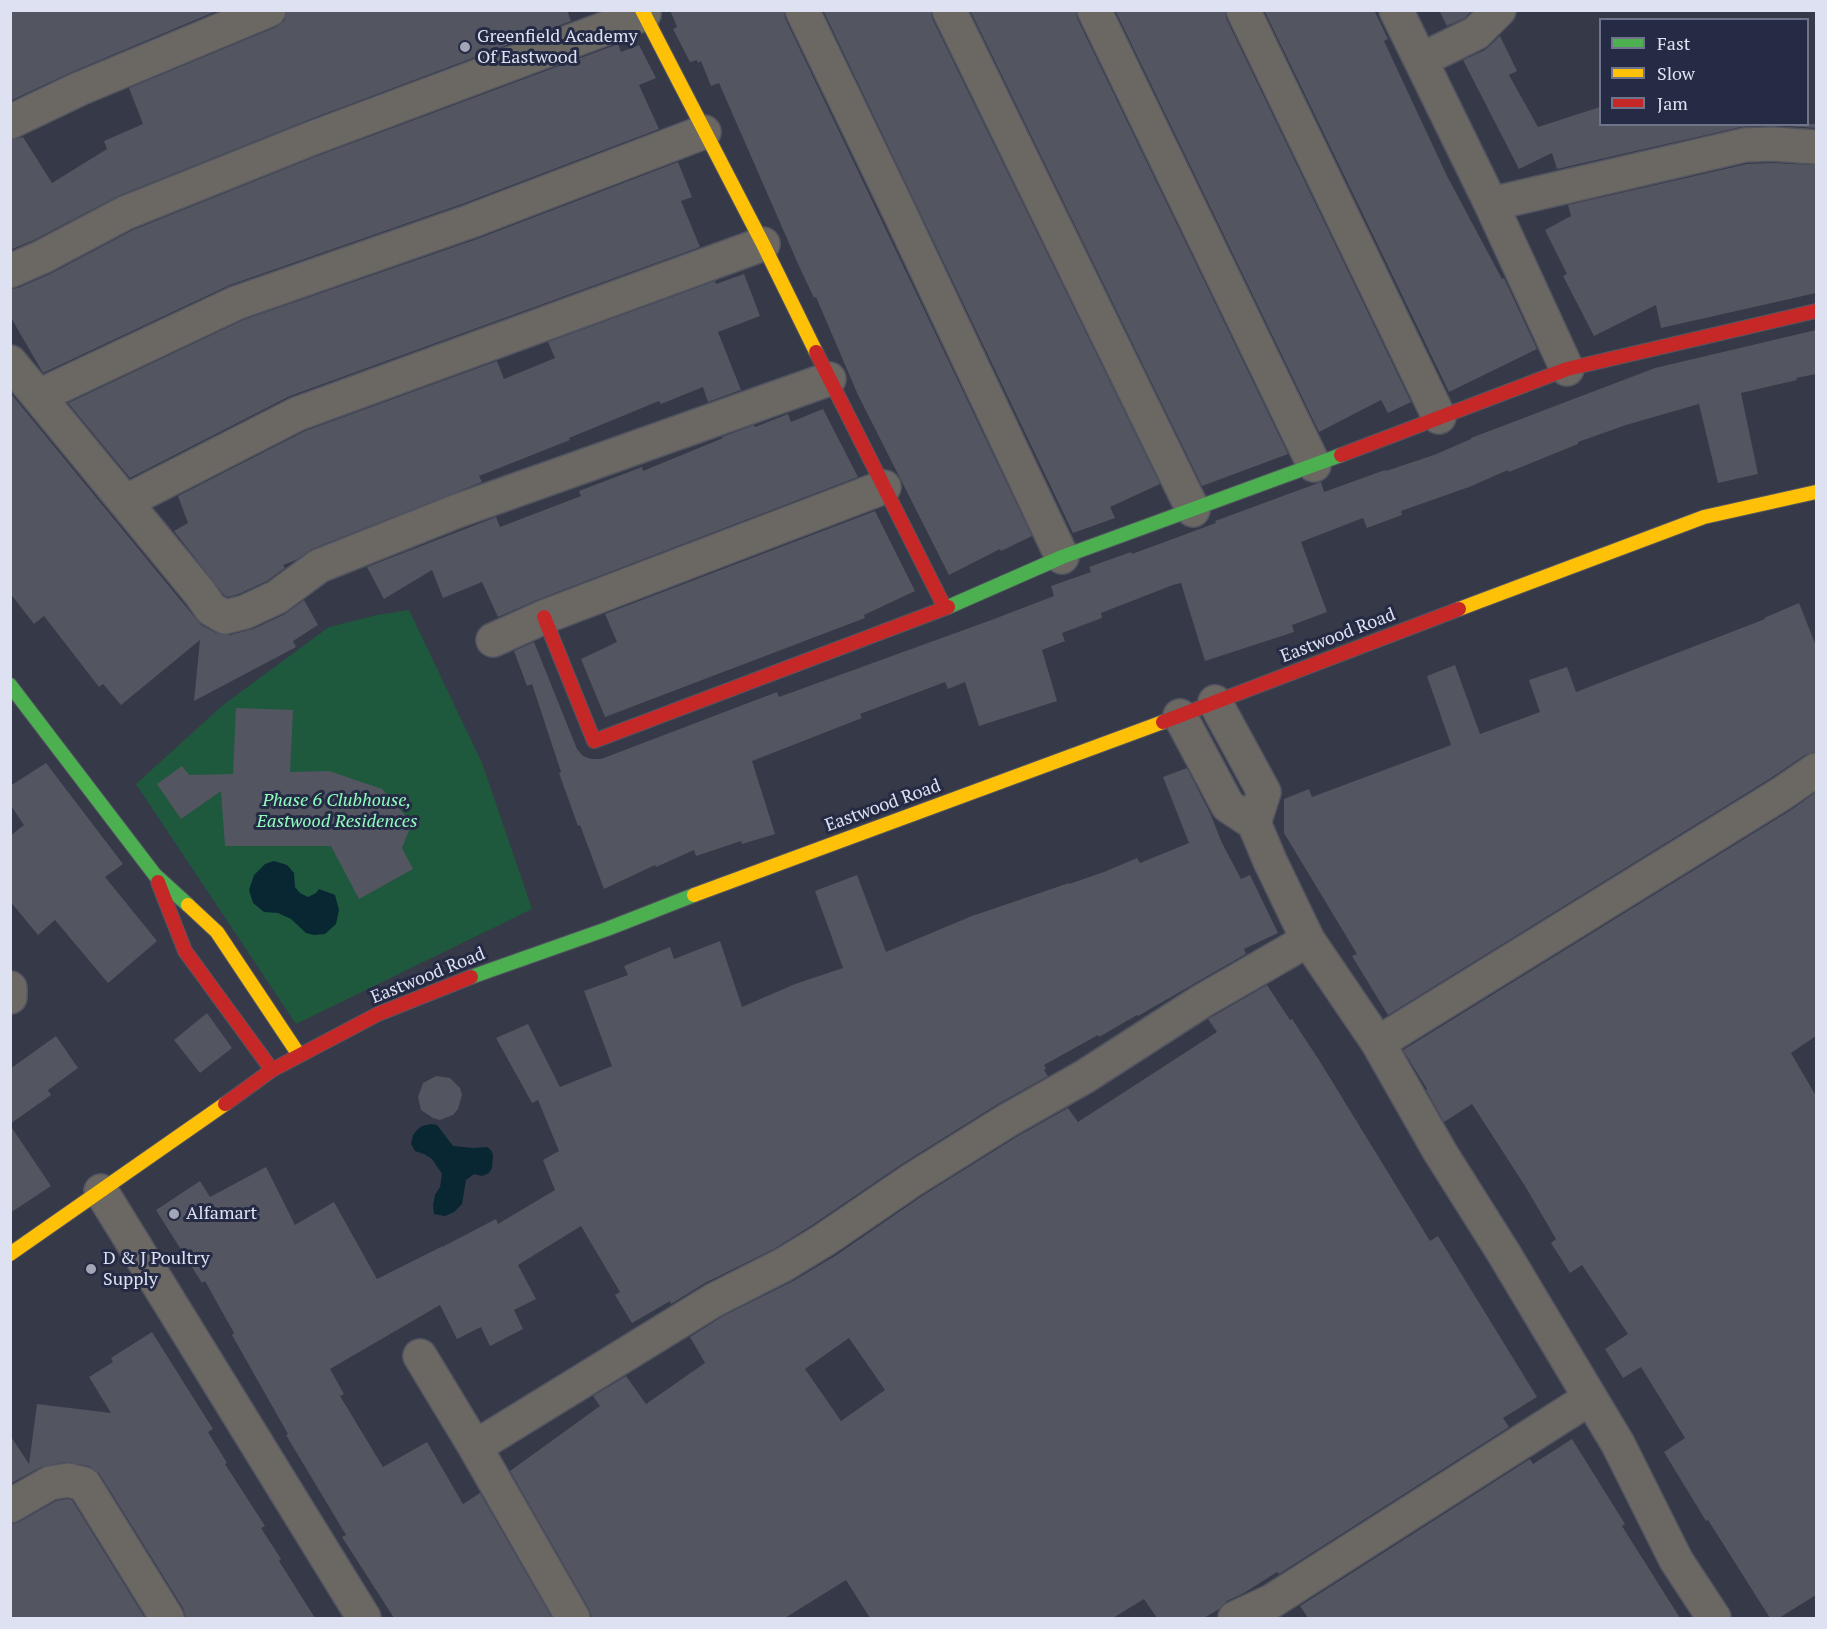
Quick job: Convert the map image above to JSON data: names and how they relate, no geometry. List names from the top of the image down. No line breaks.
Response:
{"streets":{"street":["Eastwood Road"]},"parks":["Phase 6 Clubhouse, Eastwood Residences"],"places":["Greenfield Academy Of Eastwood","Alfamart","D & J Poultry Supply"],"legend":["Fast","Slow","Jam"]}
